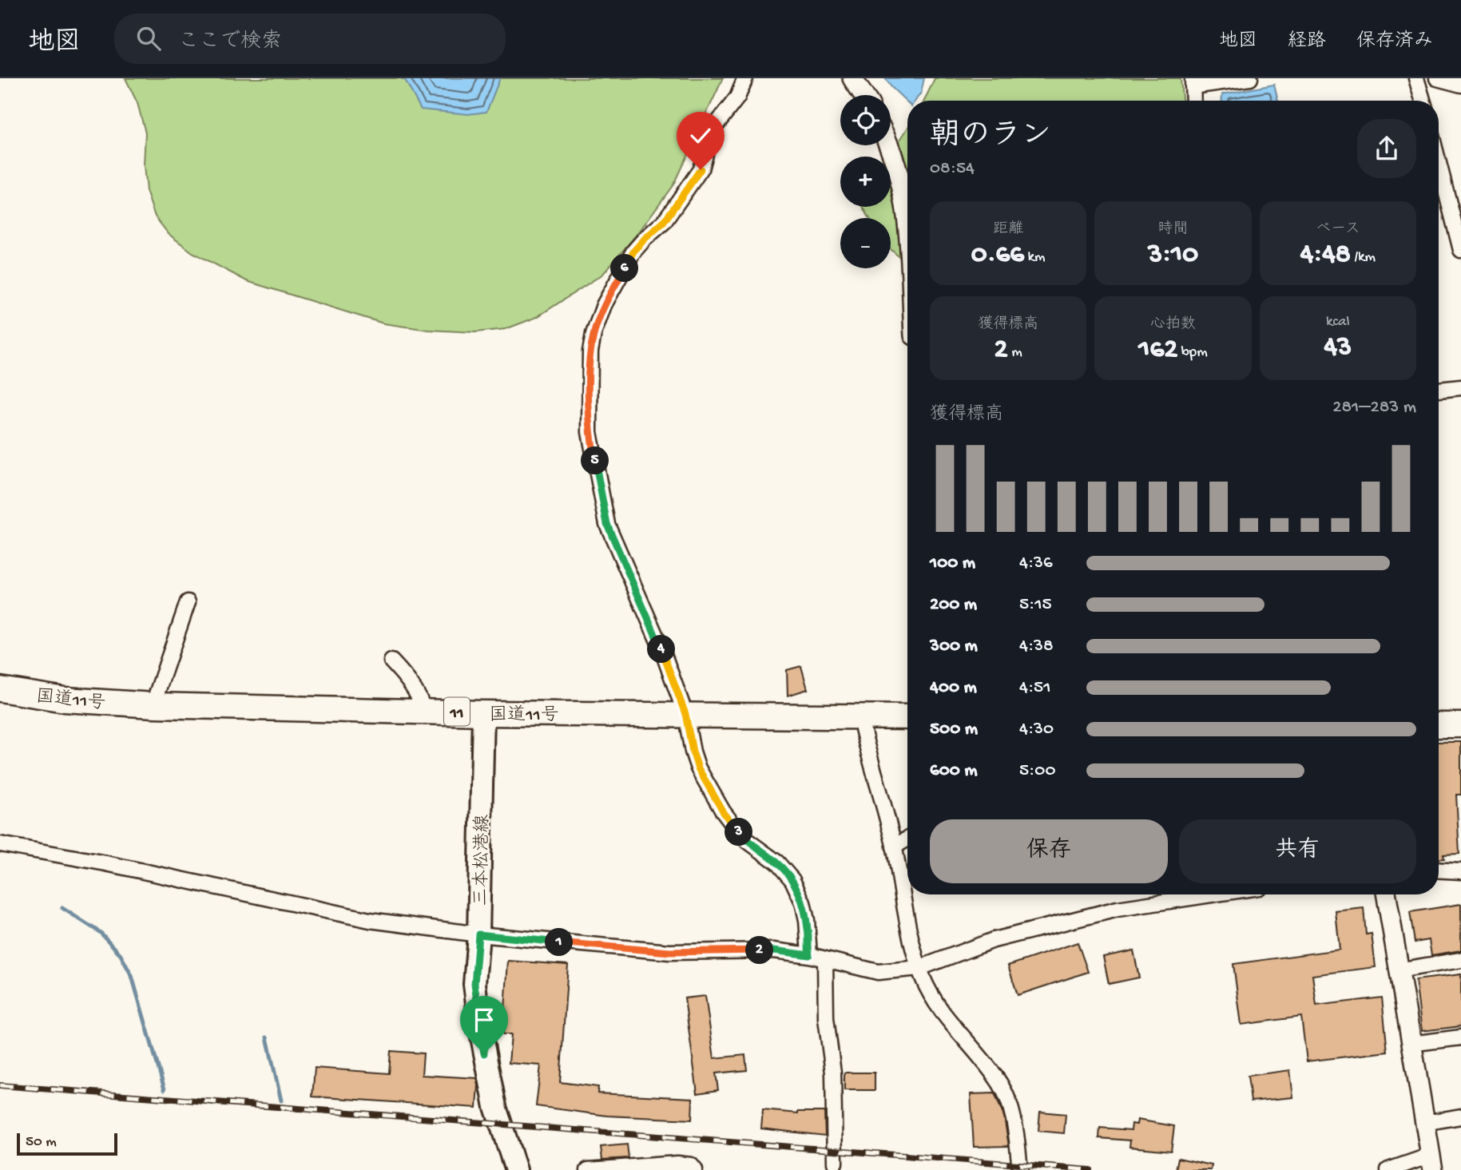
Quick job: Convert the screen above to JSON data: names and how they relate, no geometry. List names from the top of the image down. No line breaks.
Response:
{"streets":{"highway":["国道11号","11"],"main road":["三本松港線"]},"crossings":[["国道11号","三本松港線"]],"scale_bar":"50 m","page":{"header":"地図","search":"ここで検索","nav":["地図","経路","保存済み"],"map_buttons":["+","−"],"heading":["朝のラン","08:54"],"stats":[["距離","0.66 km"],["時間","3:10"],["ペース","4:48 /km"],["獲得標高","2 m"],["心拍数","162 bpm"],["kcal","43"]],"pins":["6","5","4","3","1","2"],"chart":["獲得標高","281–283 m"],"list":[{"name":"100 m","note":"4:36"},{"name":"200 m","note":"5:15"},{"name":"300 m","note":"4:38"},{"name":"400 m","note":"4:51"},{"name":"500 m","note":"4:30"},{"name":"600 m","note":"5:00"}],"buttons":["保存","共有"],"scale":"50 m"}}
